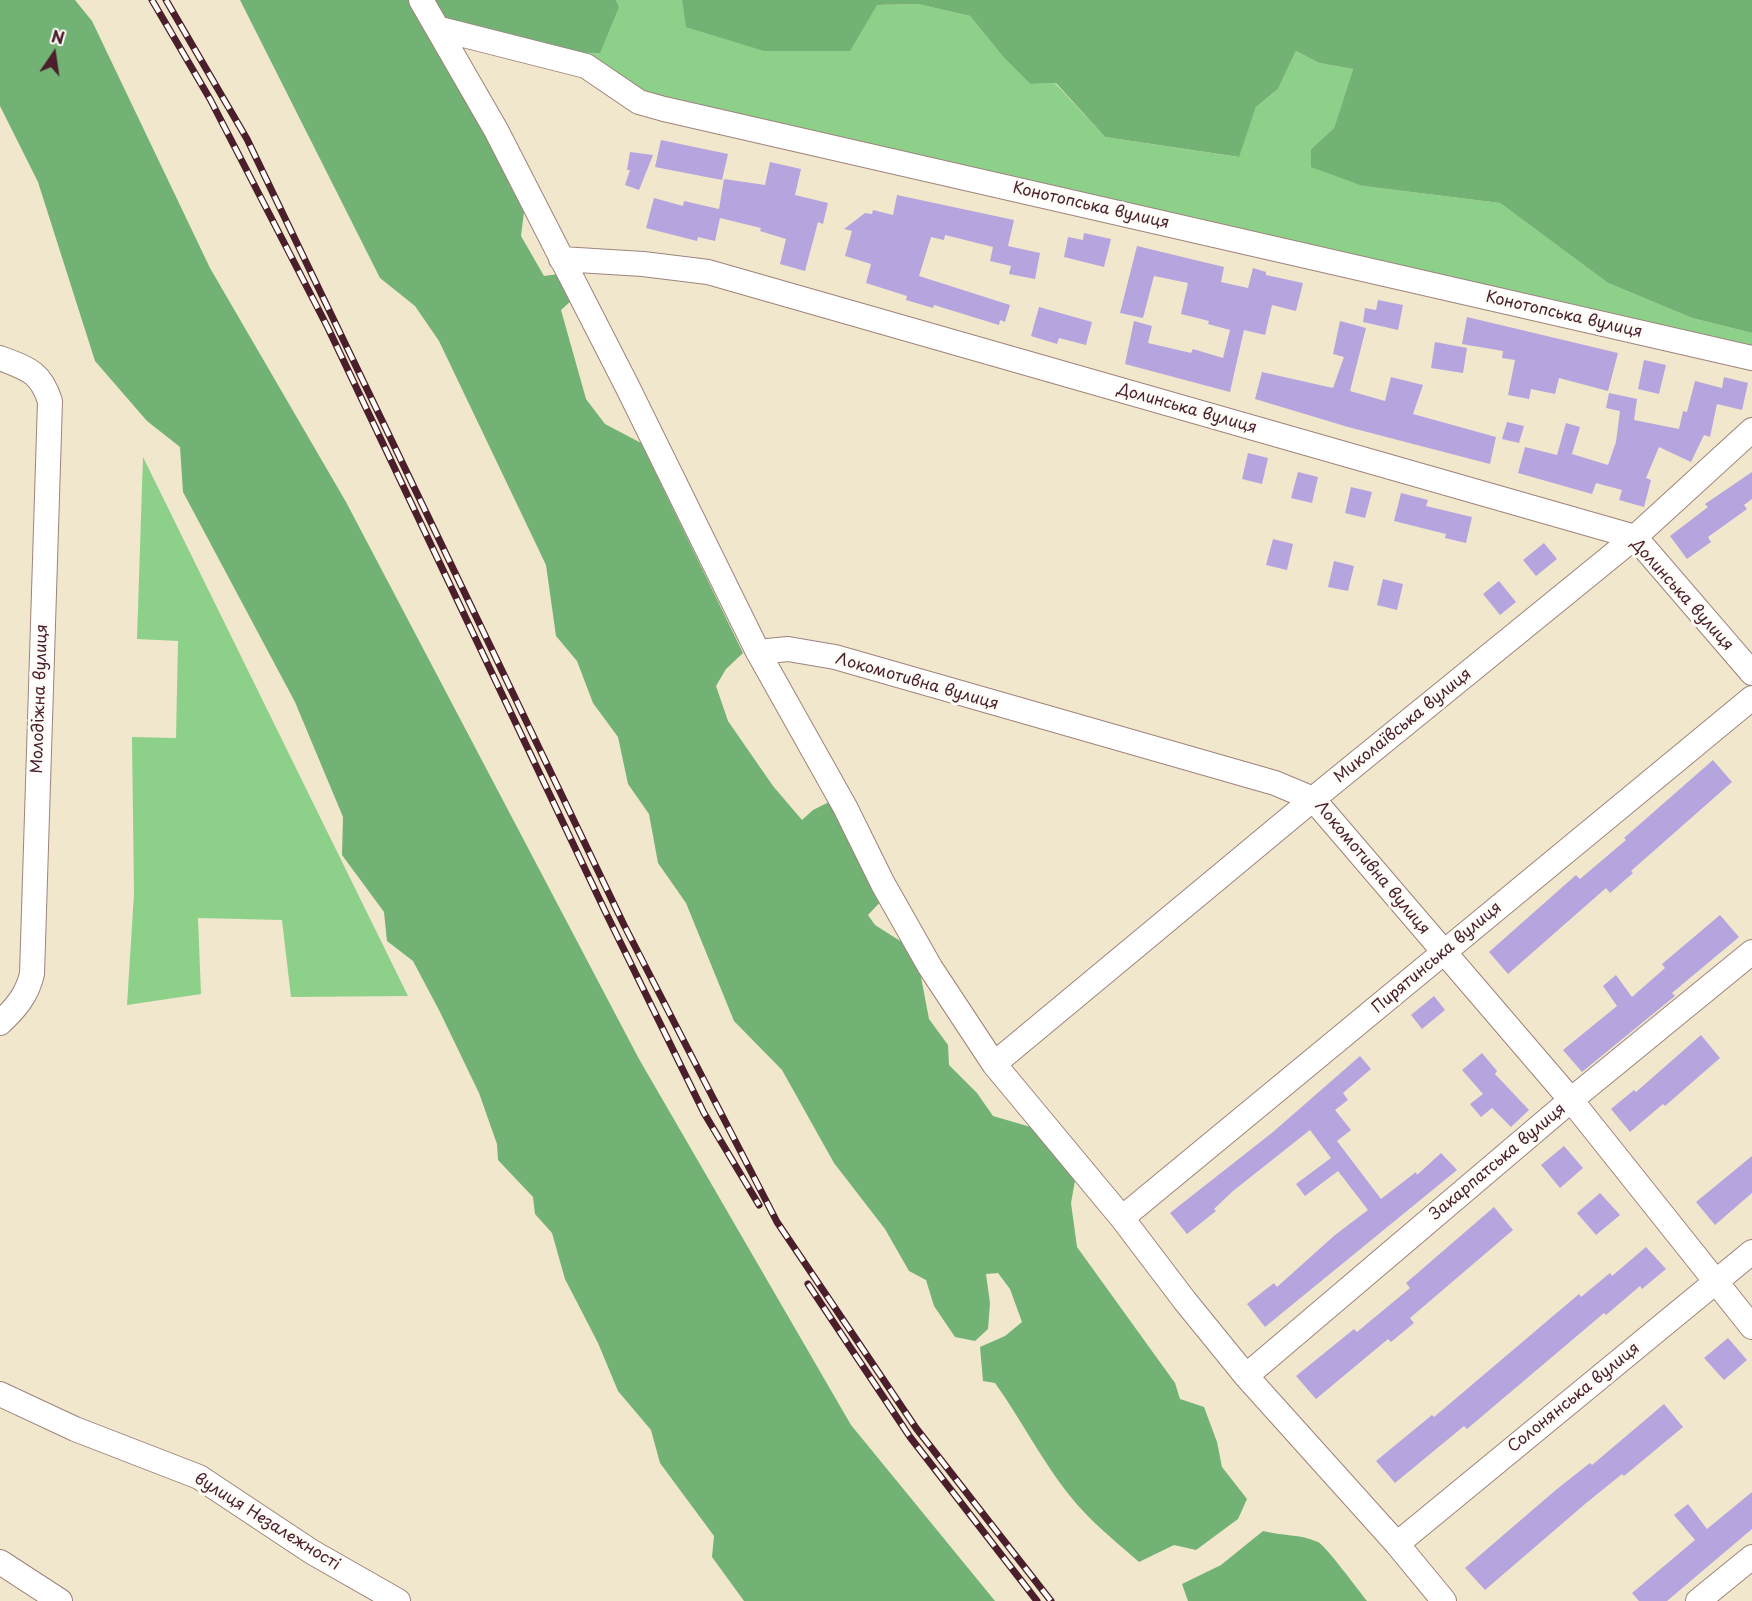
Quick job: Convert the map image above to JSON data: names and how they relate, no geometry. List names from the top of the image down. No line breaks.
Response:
{"streets":{"street":["Конотопська вулиця","Долинська вулиця","Локомотивна вулиця","Молодіжна вулиця","Миколаївська вулиця","Пирятинська вулиця","Закарпатська вулиця","Солонянська вулиця","вулиця Незалежності"]},"crossings":[["Долинська вулиця","Миколаївська вулиця"],["Локомотивна вулиця","Миколаївська вулиця"],["Локомотивна вулиця","Пирятинська вулиця"],["Локомотивна вулиця","Закарпатська вулиця"],["Локомотивна вулиця","Солонянська вулиця"]],"north":"top"}
